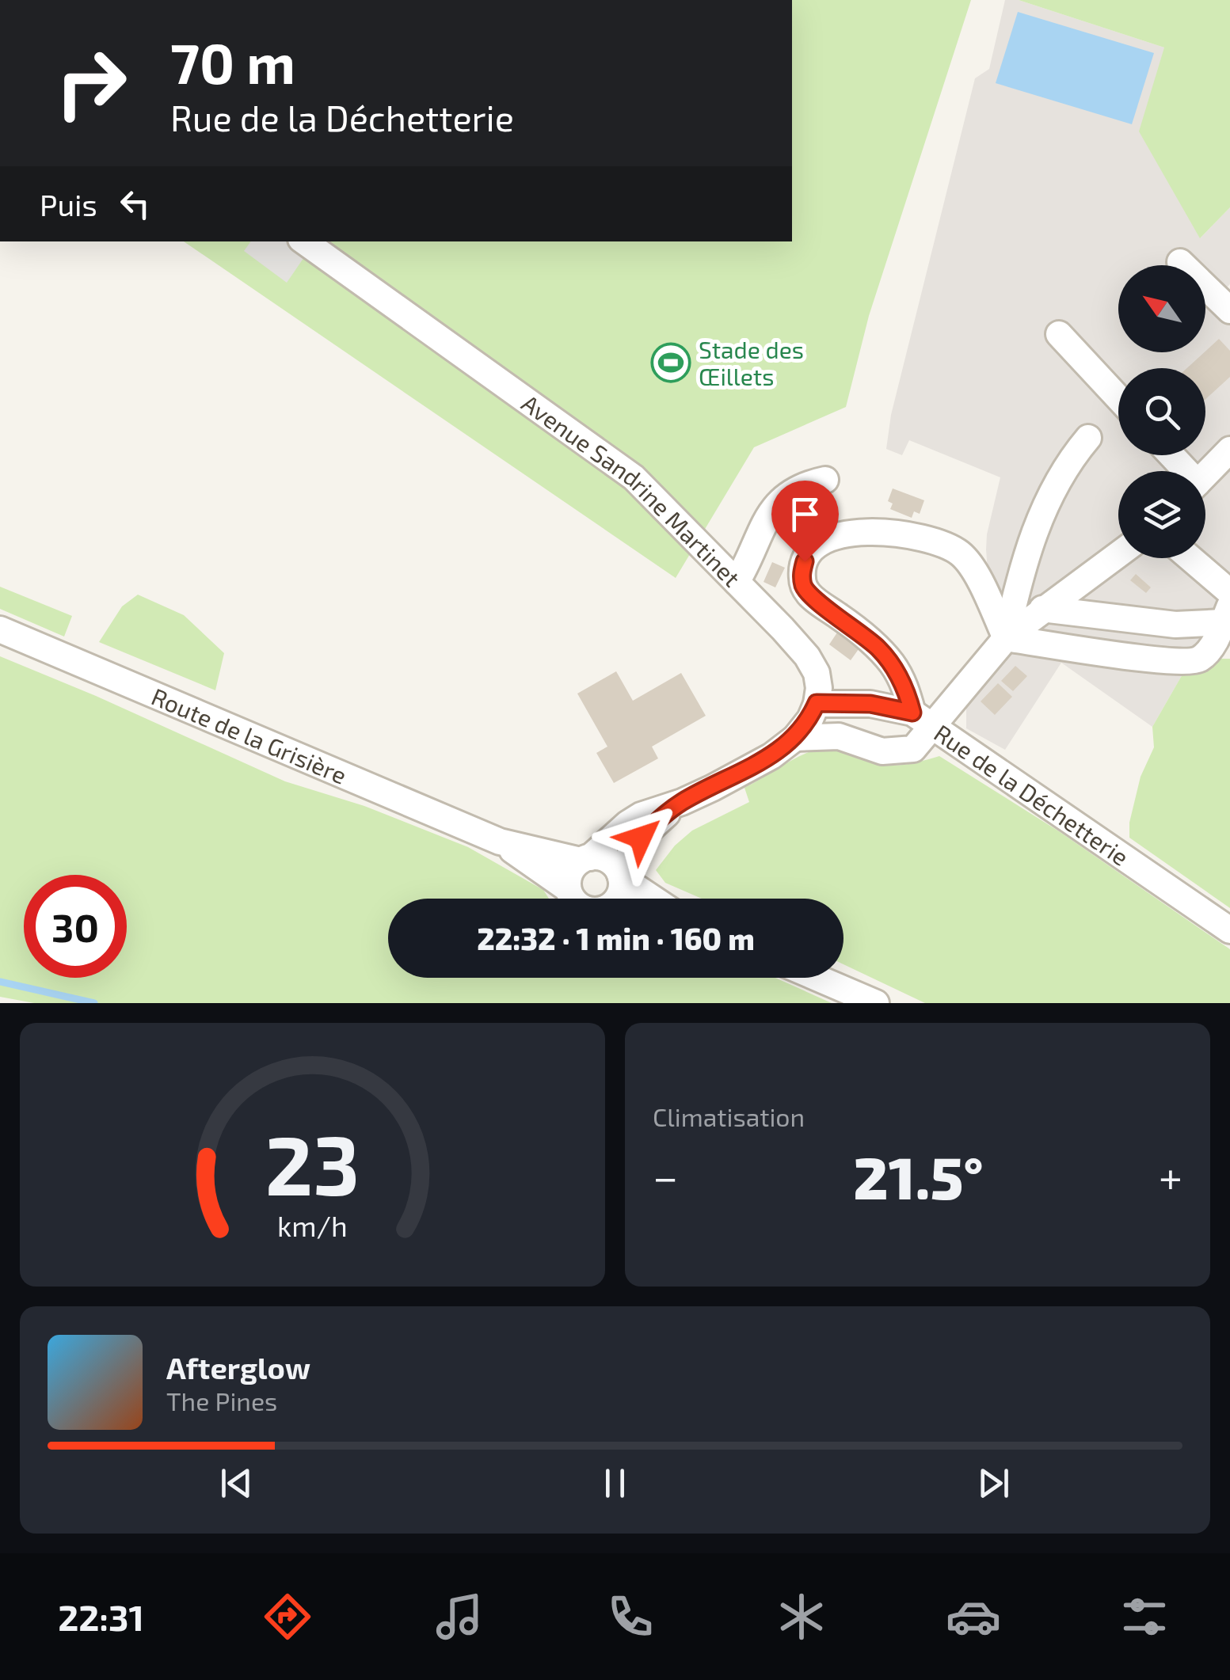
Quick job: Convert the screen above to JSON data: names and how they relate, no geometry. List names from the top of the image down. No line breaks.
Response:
{"streets":{"street":["Avenue Sandrine Martinet","Route de la Grisière","Rue de la Déchetterie"]},"crossings":[["Avenue Sandrine Martinet","Rue de la Déchetterie"]],"places":{"sports":["Stade des Œillets"]},"north":"top left","page":{"turn":["70 m","Rue de la Déchetterie"],"then":"Puis","limit":"30","trip":"22:32 · 1 min · 160 m","tile":"Climatisation","heat":["−","21.5°","+"],"song":["Afterglow","The Pines"],"tabs":"22:31","gauge":["23","km/h"]}}
